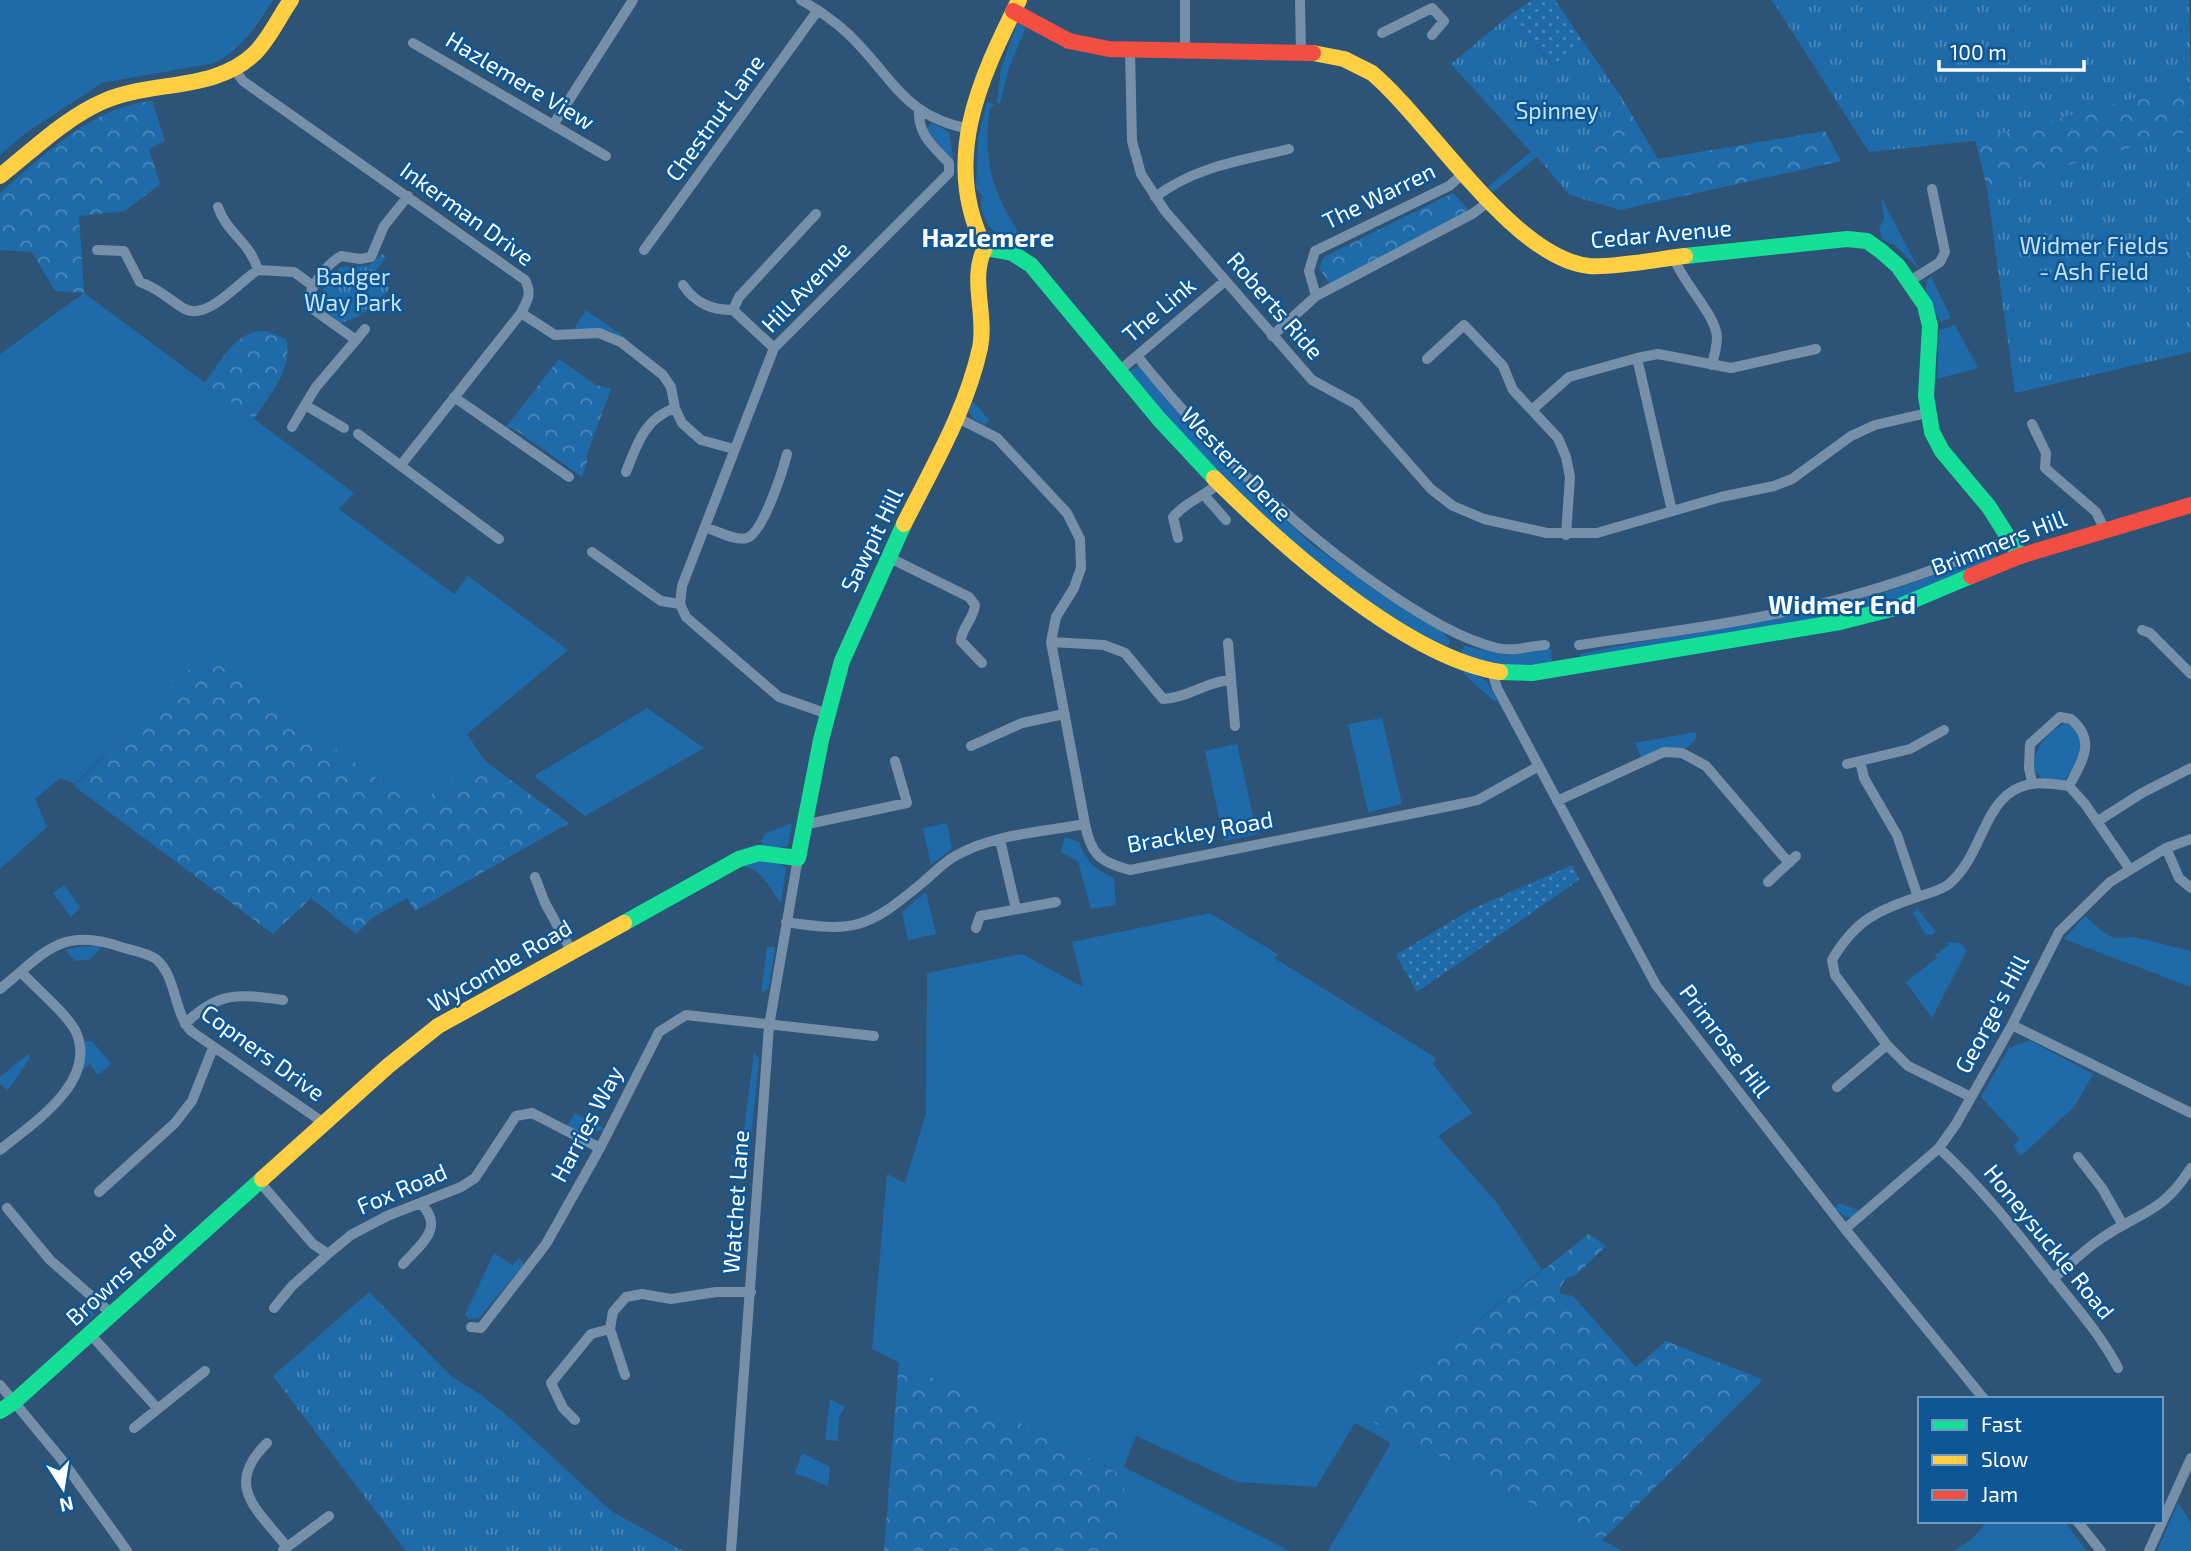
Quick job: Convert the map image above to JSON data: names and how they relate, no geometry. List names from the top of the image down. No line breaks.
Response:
{"streets":{"street":["Hazlemere View","Chestnut Lane","The Warren","Inkerman Drive","Cedar Avenue","Hill Avenue","Roberts Ride","The Link","Western Dene","Sawpit Hill","Brimmers Hill","Brackley Road","Wycombe Road","George's Hill","Primrose Hill","Copners Drive","Harries Way","Fox Road","Watchet Lane","Honeysuckle Road","Browns Road"]},"crossings":[["The Warren","Cedar Avenue"],["Cedar Avenue","Roberts Ride"],["Cedar Avenue","Brimmers Hill"],["Roberts Ride","The Link"],["The Link","Western Dene"],["Western Dene","Sawpit Hill"],["Western Dene","Brimmers Hill"],["Western Dene","Primrose Hill"],["Sawpit Hill","Wycombe Road"],["Sawpit Hill","Watchet Lane"],["Brimmers Hill","Primrose Hill"],["Brackley Road","Primrose Hill"],["Wycombe Road","Copners Drive"],["Wycombe Road","Watchet Lane"],["Wycombe Road","Browns Road"],["George's Hill","Primrose Hill"],["George's Hill","Honeysuckle Road"],["Harries Way","Fox Road"],["Harries Way","Watchet Lane"]],"districts":["Hazlemere","Widmer End"],"parks":["Spinney","Widmer Fields - Ash Field","Badger Way Park"],"legend":["Fast","Slow","Jam"],"scale_bar":"100 m","north":"bottom"}
